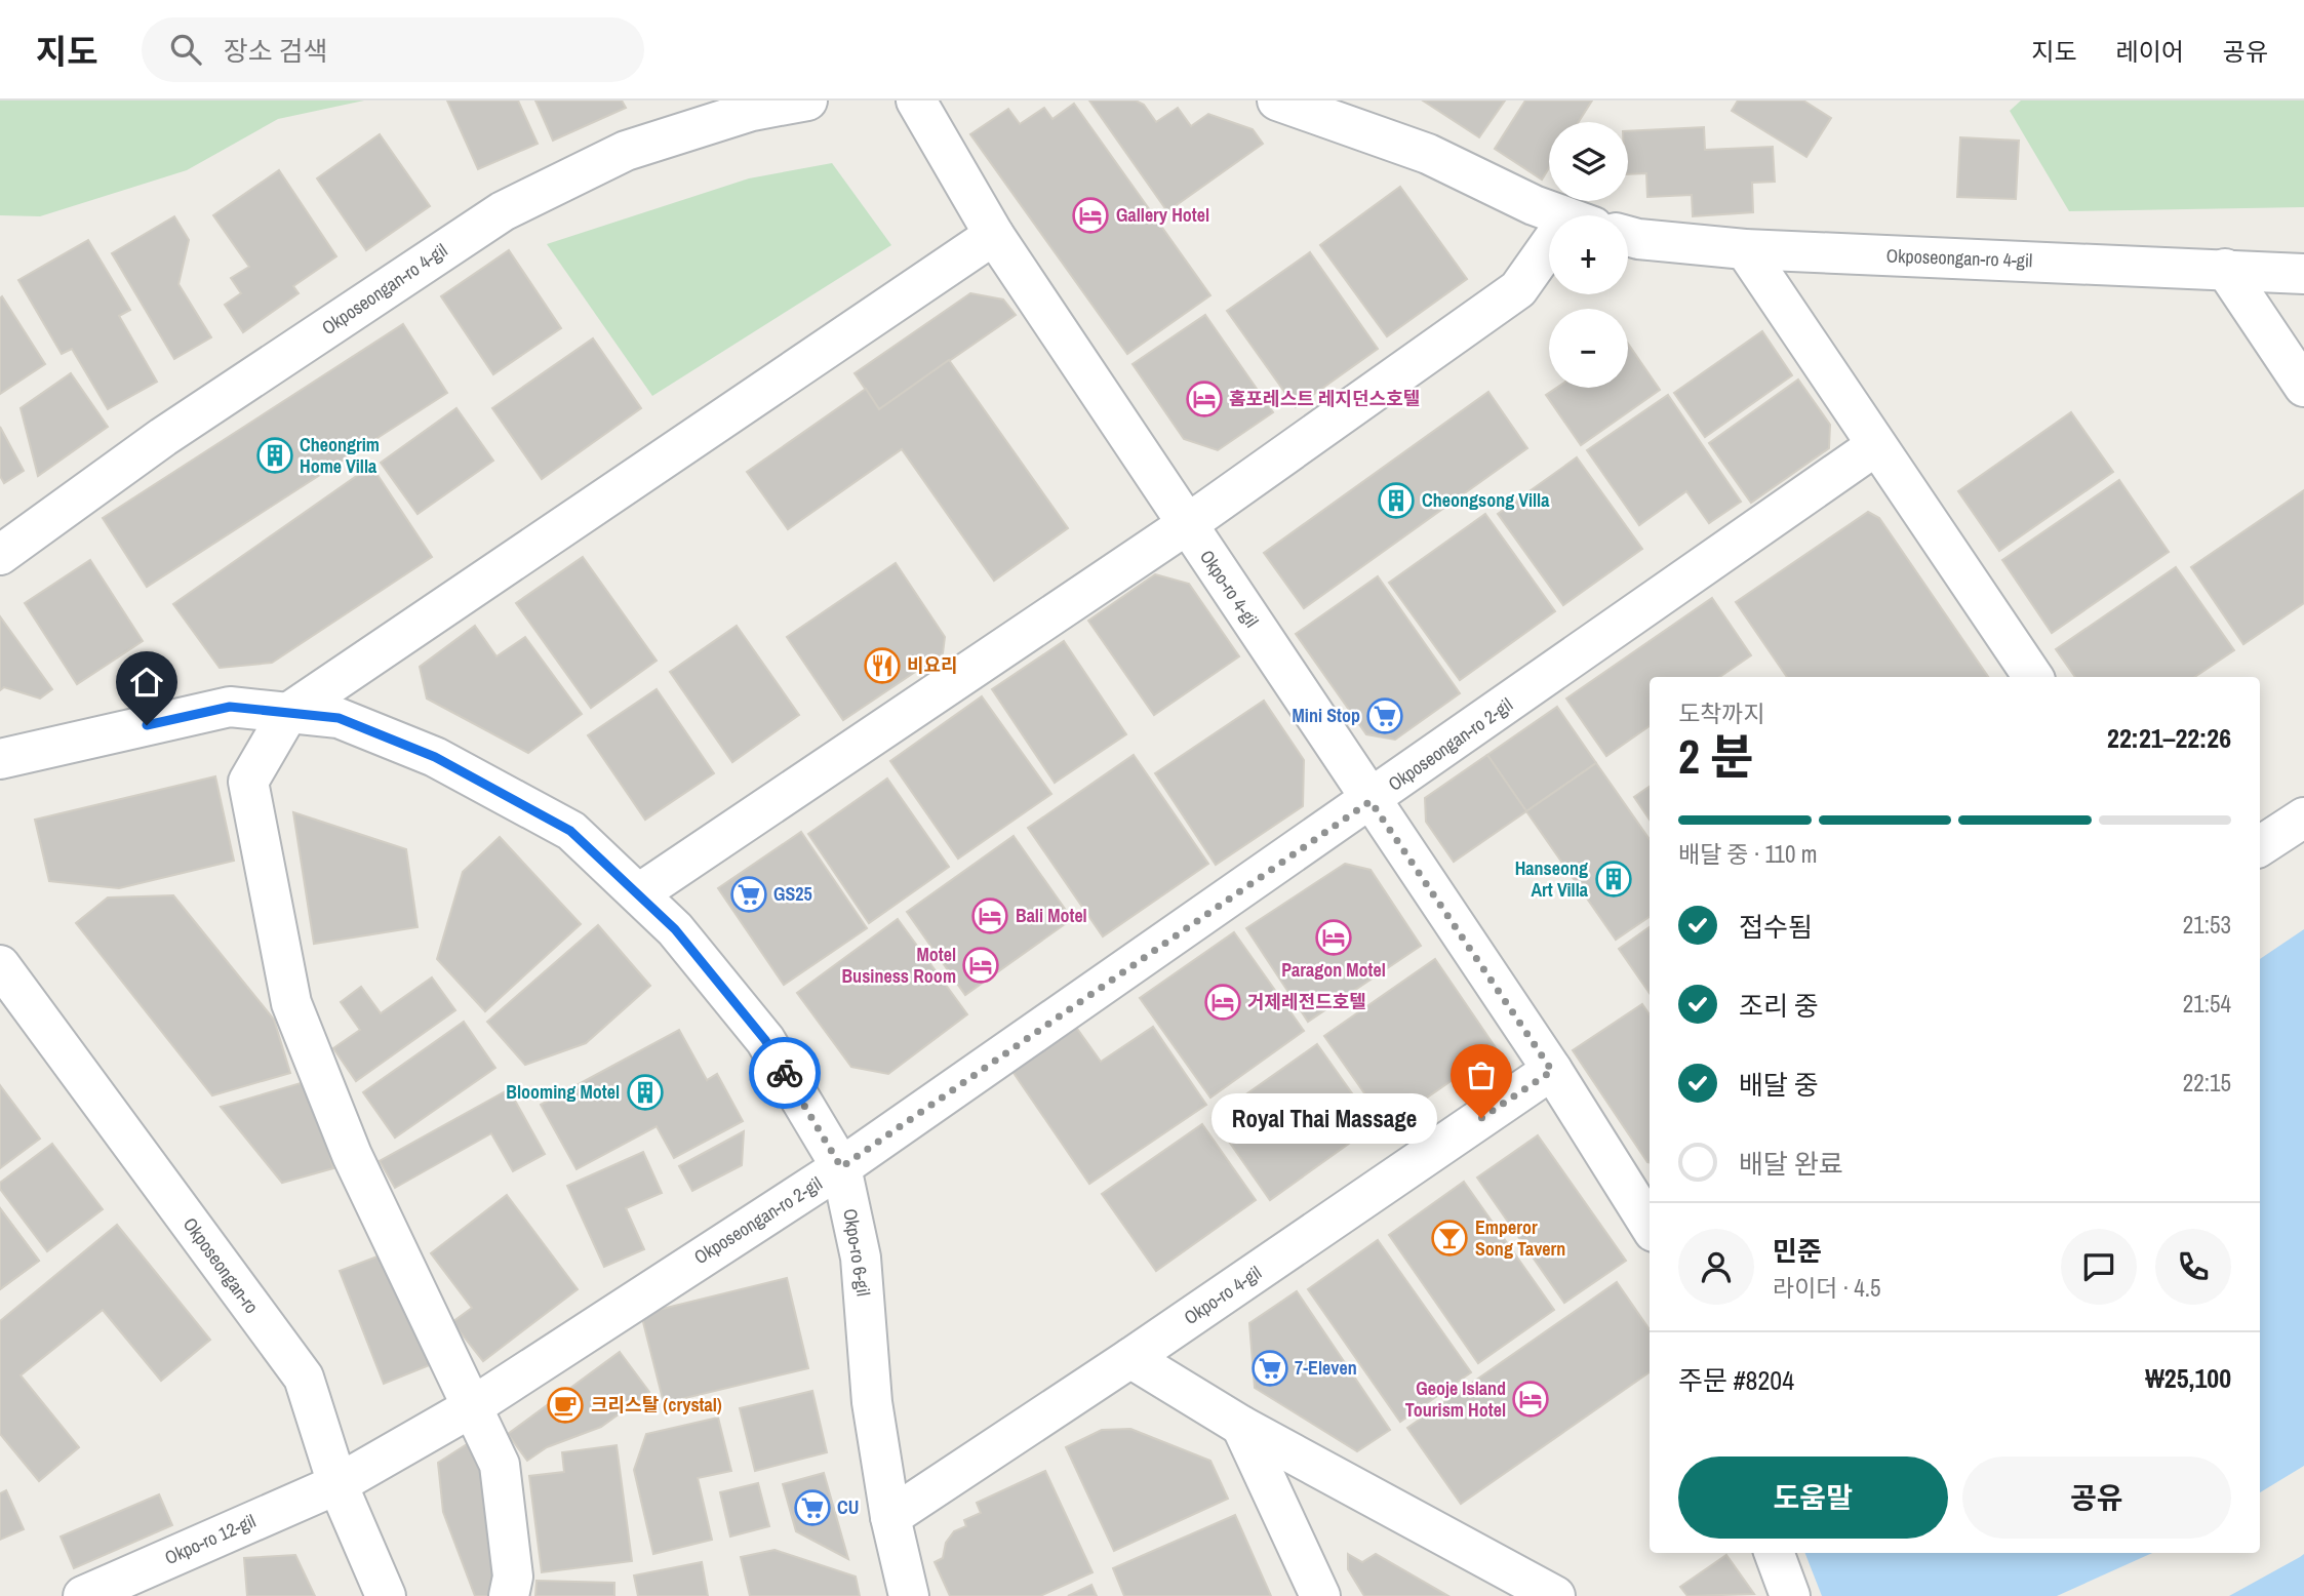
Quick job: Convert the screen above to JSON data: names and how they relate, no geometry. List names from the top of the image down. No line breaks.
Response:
{"streets":{"street":["Okposeongan-ro 4-gil","Okpo-ro 4-gil","Okposeongan-ro 2-gil","Okpo-ro 6-gil","Okposeongan-ro","Okpo-ro 12-gil"]},"crossings":[["Okpo-ro 4-gil","Okposeongan-ro 2-gil"],["Okpo-ro 4-gil","Okpo-ro 6-gil"],["Okposeongan-ro 2-gil","Okpo-ro 6-gil"],["Okposeongan-ro 2-gil","Okposeongan-ro"],["Okposeongan-ro 2-gil","Okpo-ro 12-gil"],["Okposeongan-ro","Okpo-ro 12-gil"]],"places":{"hotel":["Gallery Hotel","홈포레스트 레지던스호텔","Bali Motel","Paragon Motel","Motel Business Room","거제레전드호텔","Geoje Island Tourism Hotel"],"building":["Cheongrim Home Villa","Cheongsong Villa","Hanseong Art Villa","Blooming Motel"],"restaurant":["비요리"],"supermarket":["Mini Stop","GS25","7-Eleven","CU"],"other":["Royal Thai Massage"],"bar":["Emperor Song Tavern"],"cafe":["크리스탈 (crystal)"]},"page":{"header":"지도","search":"장소 검색","nav":["지도","레이어","공유"],"map_buttons":["+","−"],"heading":["2 분","도착까지","22:21–22:26"],"panel":["민준","라이더 · 4.5","주문 #8204","₩25,100"],"bar":"배달 중 · 110 m","list":[["접수됨","21:53"],["조리 중","21:54"],["배달 중","22:15"],"배달 완료"],"bubble":"Royal Thai Massage","buttons":["도움말","공유"]}}
